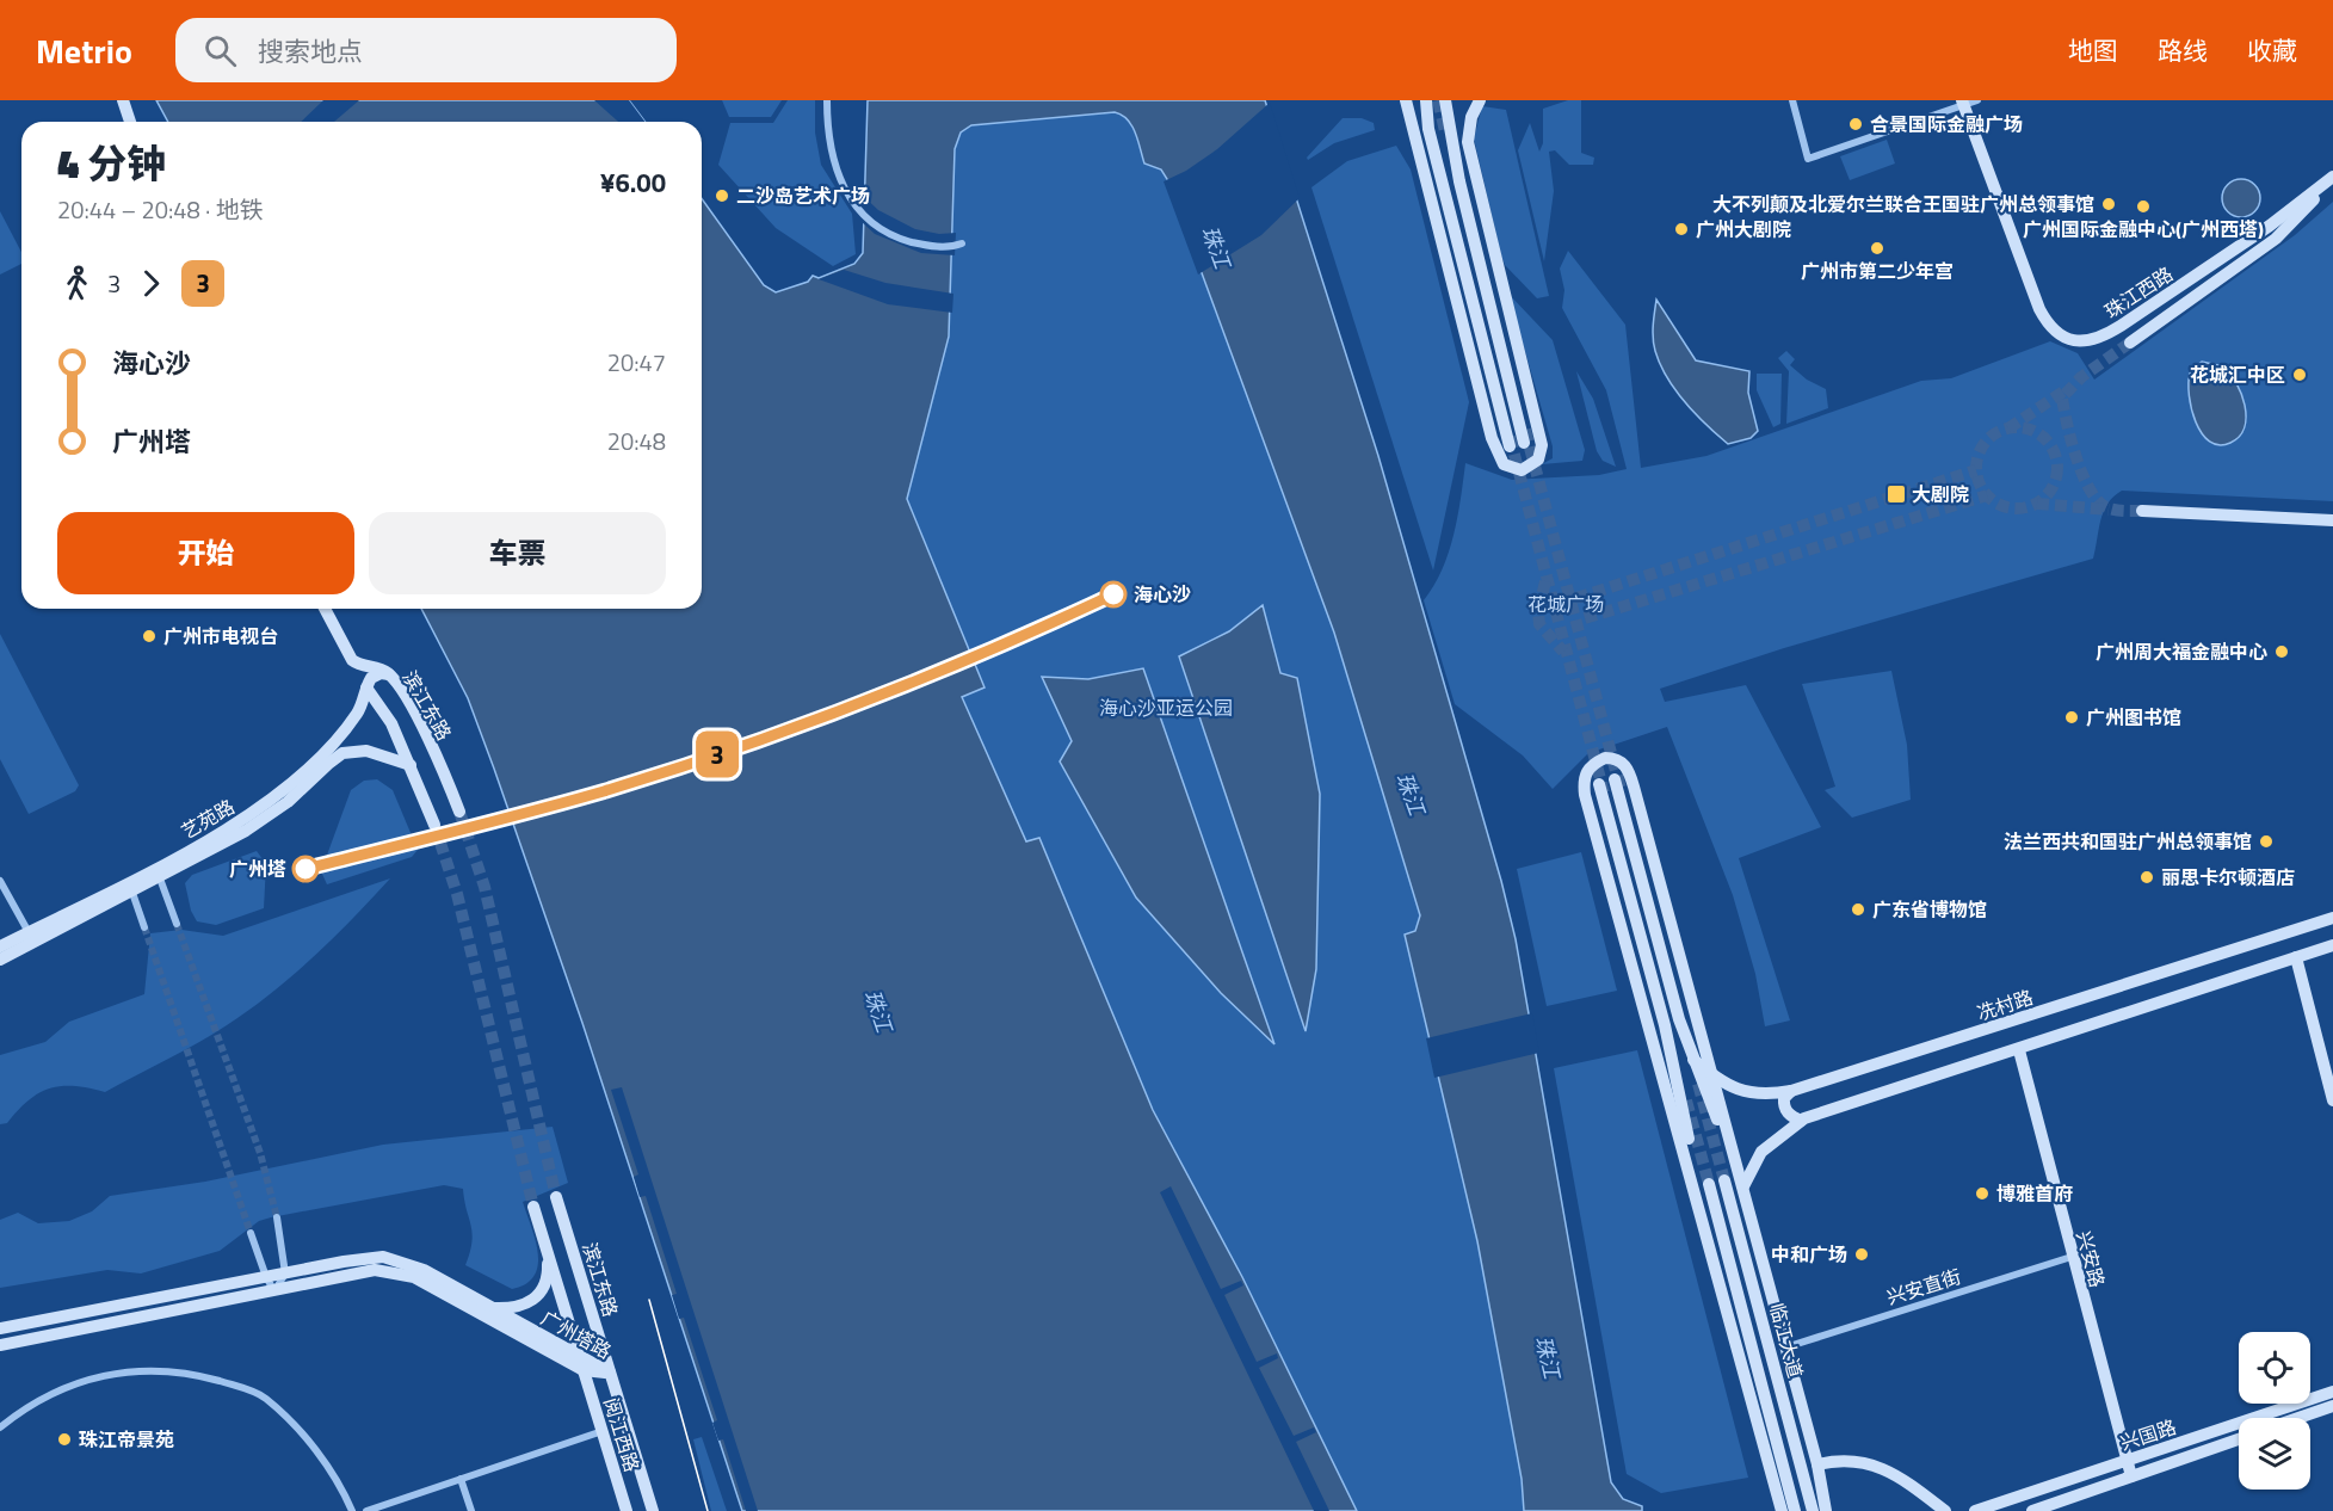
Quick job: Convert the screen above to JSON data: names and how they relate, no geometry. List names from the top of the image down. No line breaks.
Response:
{"streets":{"main road":["珠江西路","滨江东路","艺苑路","冼村路","兴安路","广州塔路","临江大道","阅江西路","兴国路"],"street":["兴安直街"]},"crossings":[["滨江东路","广州塔路"],["滨江东路","阅江西路"],["兴安路","兴安直街"],["兴安路","兴国路"],["广州塔路","阅江西路"]],"water":["珠江"],"parks":["花城广场","海心沙亚运公园"],"places":{"other":["合景国际金融广场","二沙岛艺术广场","大不列颠及北爱尔兰联合王国驻广州总领事馆","广州国际金融中心(广州西塔)","广州大剧院","广州市第二少年宫","花城汇中区","海心沙","广州市电视台","广州周大福金融中心","广州图书馆","法兰西共和国驻广州总领事馆","广州塔","丽思卡尔顿酒店","广东省博物馆","博雅首府","中和广场","珠江帝景苑"],"transit":["大剧院"]},"lines":["metro line 3"],"page":{"header":"Metrio","search":"搜索地点","nav":["地图","路线","收藏"],"on_map":"3","heading":["4 分钟","20:44 – 20:48 · 地铁","¥6.00"],"legs":["3","3"],"list":[{"name":"海心沙","value":"20:47"},{"name":"广州塔","value":"20:48"}],"buttons":["开始","车票"]}}
